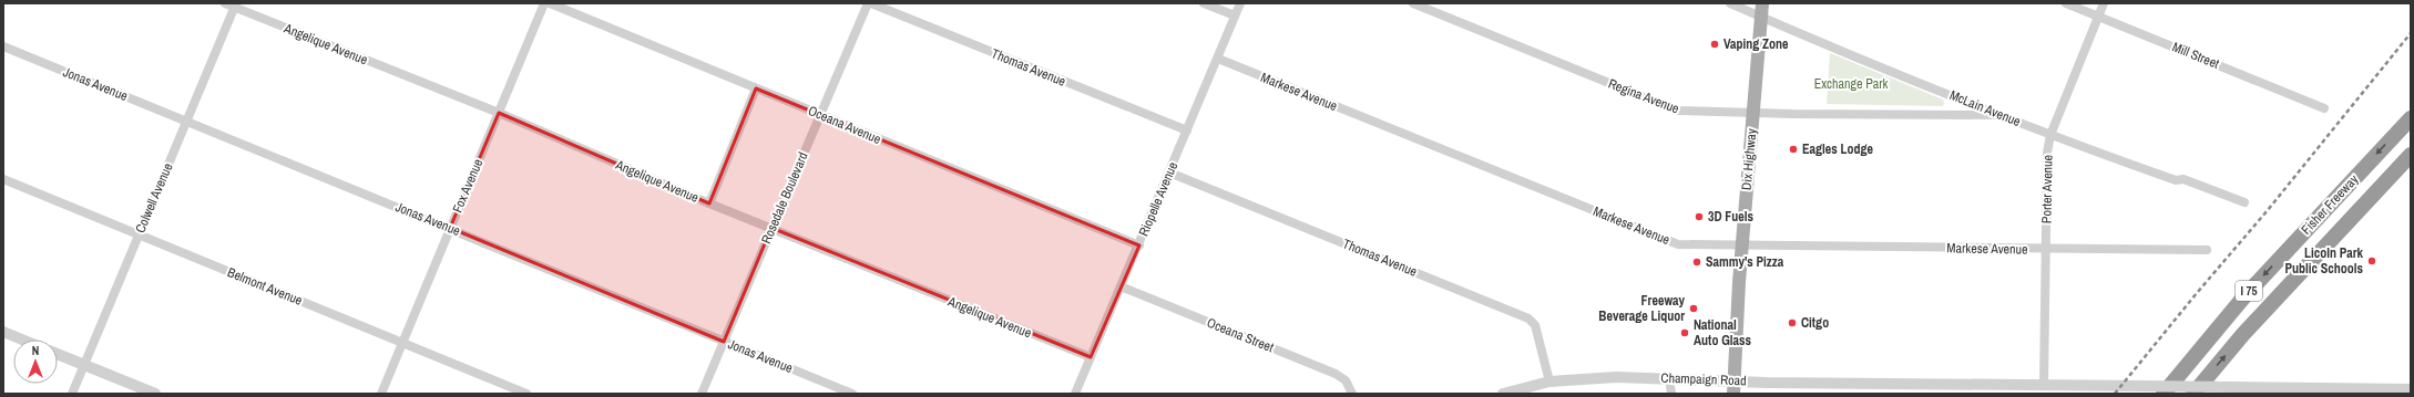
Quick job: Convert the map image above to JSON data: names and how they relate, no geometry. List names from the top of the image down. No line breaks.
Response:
{"streets":{"highway":["Fisher Freeway","I 75"],"main road":["Dix Highway"],"street":["Angelique Avenue","Mill Street","Thomas Avenue","Jonas Avenue","Markese Avenue","Regina Avenue","McLain Avenue","Oceana Avenue","Fox Avenue","Porter Avenue","Colwell Avenue","Rosedale Boulevard","Riopelle Avenue","Belmont Avenue","Oceana Street","Champaign Road"]},"crossings":[["Angelique Avenue","Fox Avenue"],["Angelique Avenue","Colwell Avenue"],["Angelique Avenue","Rosedale Boulevard"],["Angelique Avenue","Riopelle Avenue"],["Mill Street","Porter Avenue"],["Thomas Avenue","Riopelle Avenue"],["Thomas Avenue","Champaign Road"],["Jonas Avenue","Fox Avenue"],["Jonas Avenue","Colwell Avenue"],["Jonas Avenue","Rosedale Boulevard"],["Markese Avenue","Dix Highway"],["Markese Avenue","Porter Avenue"],["Markese Avenue","Riopelle Avenue"],["Regina Avenue","McLain Avenue"],["Regina Avenue","Dix Highway"],["McLain Avenue","Dix Highway"],["McLain Avenue","Porter Avenue"],["Oceana Avenue","Rosedale Boulevard"],["Oceana Avenue","Riopelle Avenue"],["Dix Highway","Champaign Road"],["Fox Avenue","Belmont Avenue"],["Porter Avenue","Champaign Road"],["Colwell Avenue","Belmont Avenue"],["Riopelle Avenue","Oceana Street"]],"parks":["Exchange Park"],"places":["Vaping Zone","Eagles Lodge","3D Fuels","Licoln Park Public Schools","Sammy's Pizza","Freeway Beverage Liquor","Citgo","National Auto Glass"],"north":"top"}
